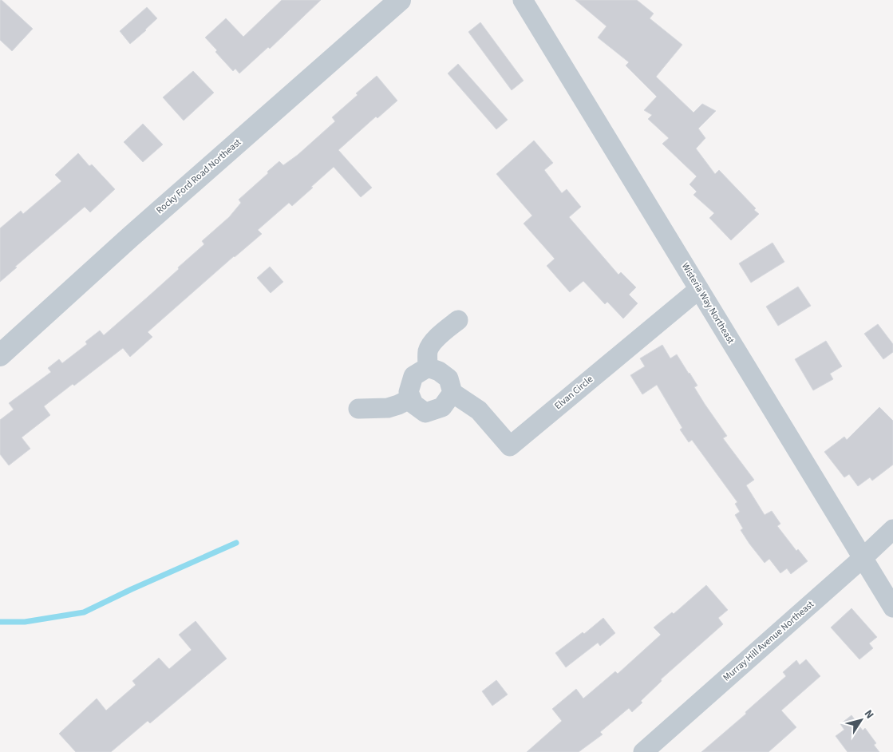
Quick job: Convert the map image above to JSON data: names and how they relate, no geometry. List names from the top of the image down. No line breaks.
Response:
{"streets":{"street":["Rocky Ford Road Northeast","Wisteria Way Northeast","Elvan Circle","Murray Hill Avenue Northeast"]},"crossings":[["Wisteria Way Northeast","Elvan Circle"],["Wisteria Way Northeast","Murray Hill Avenue Northeast"]],"north":"top right"}
